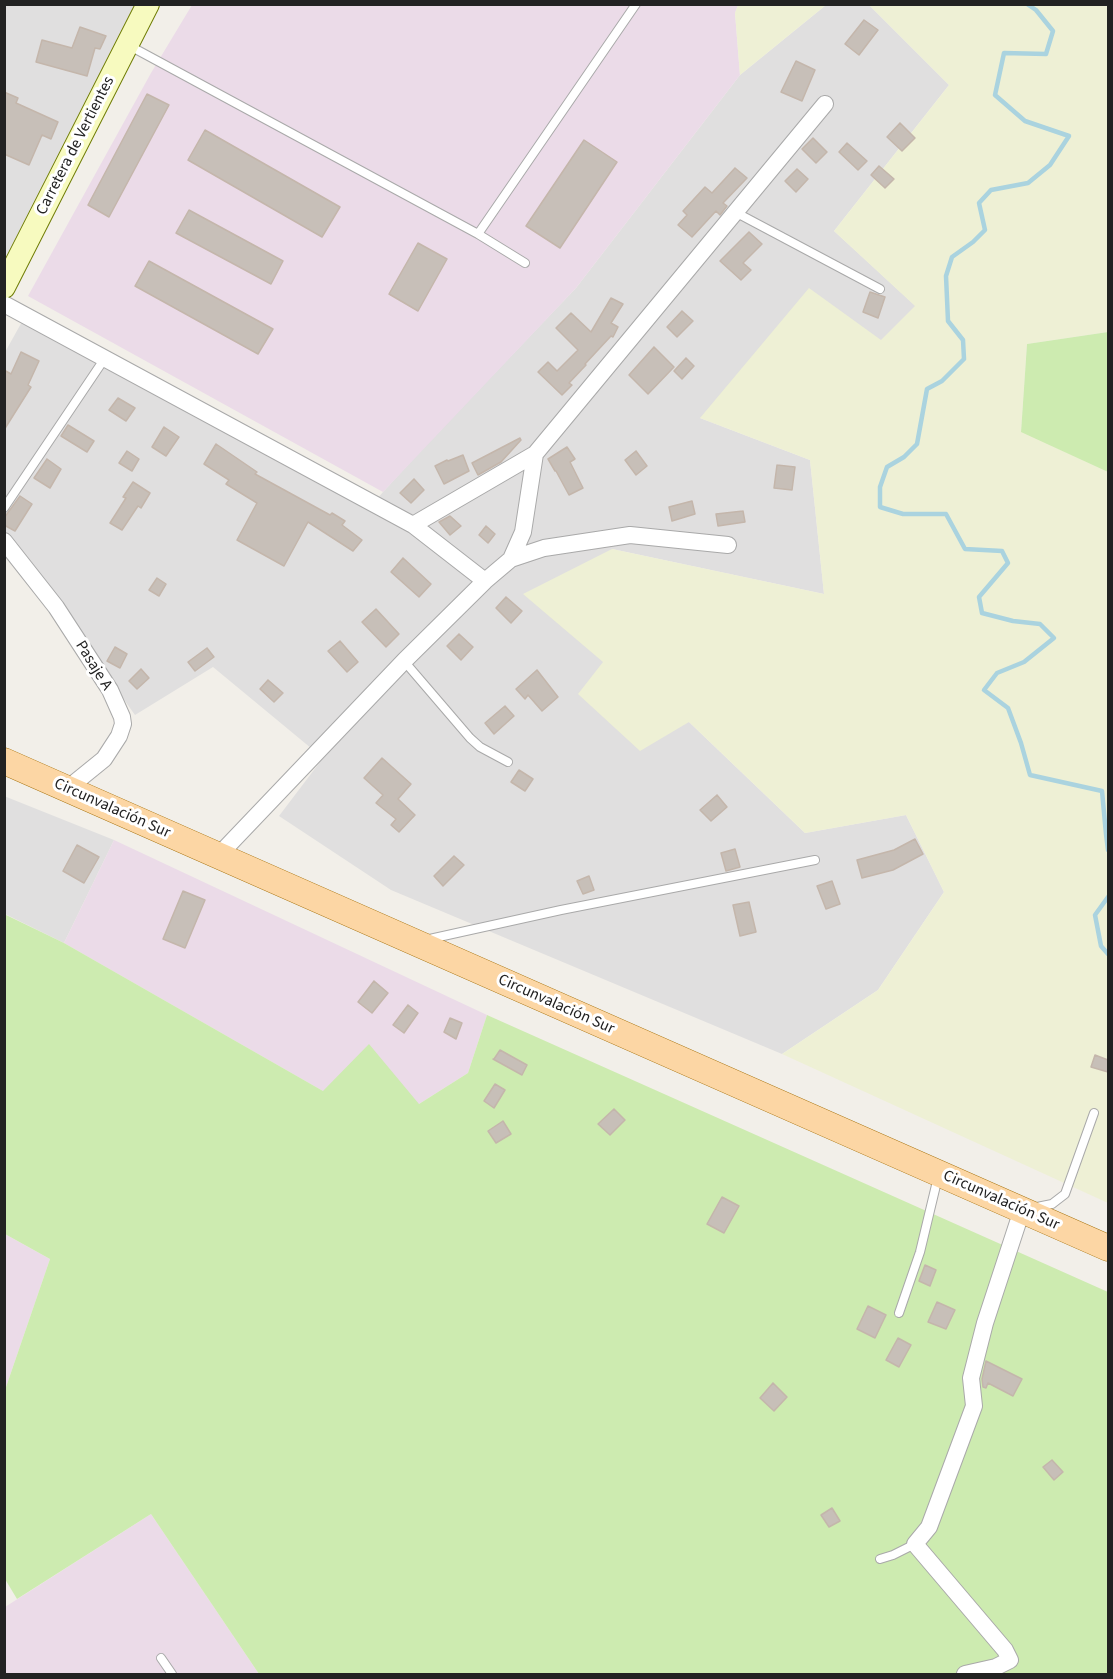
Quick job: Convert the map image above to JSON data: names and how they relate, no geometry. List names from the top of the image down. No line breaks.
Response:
{"streets":{"main road":["Carretera de Vertientes","Circunvalación Sur"],"street":["Pasaje A"]},"crossings":[["Pasaje A","Circunvalación Sur"]]}
